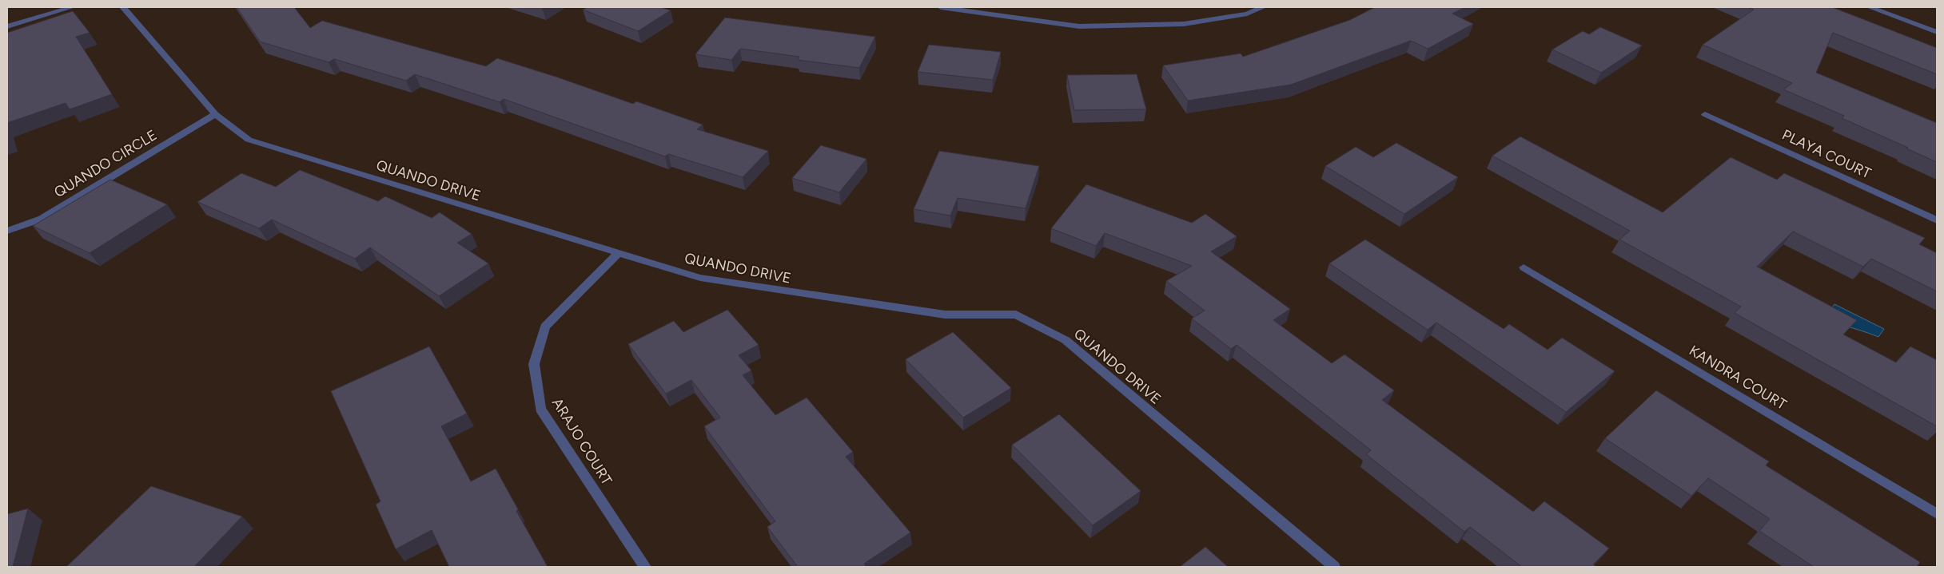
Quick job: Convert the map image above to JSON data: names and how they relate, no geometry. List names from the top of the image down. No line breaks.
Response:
{"streets":{"street":["PLAYA COURT","QUANDO CIRCLE","QUANDO DRIVE","KANDRA COURT","ARAJO COURT"]},"crossings":[["QUANDO CIRCLE","QUANDO DRIVE"],["QUANDO DRIVE","ARAJO COURT"]]}
